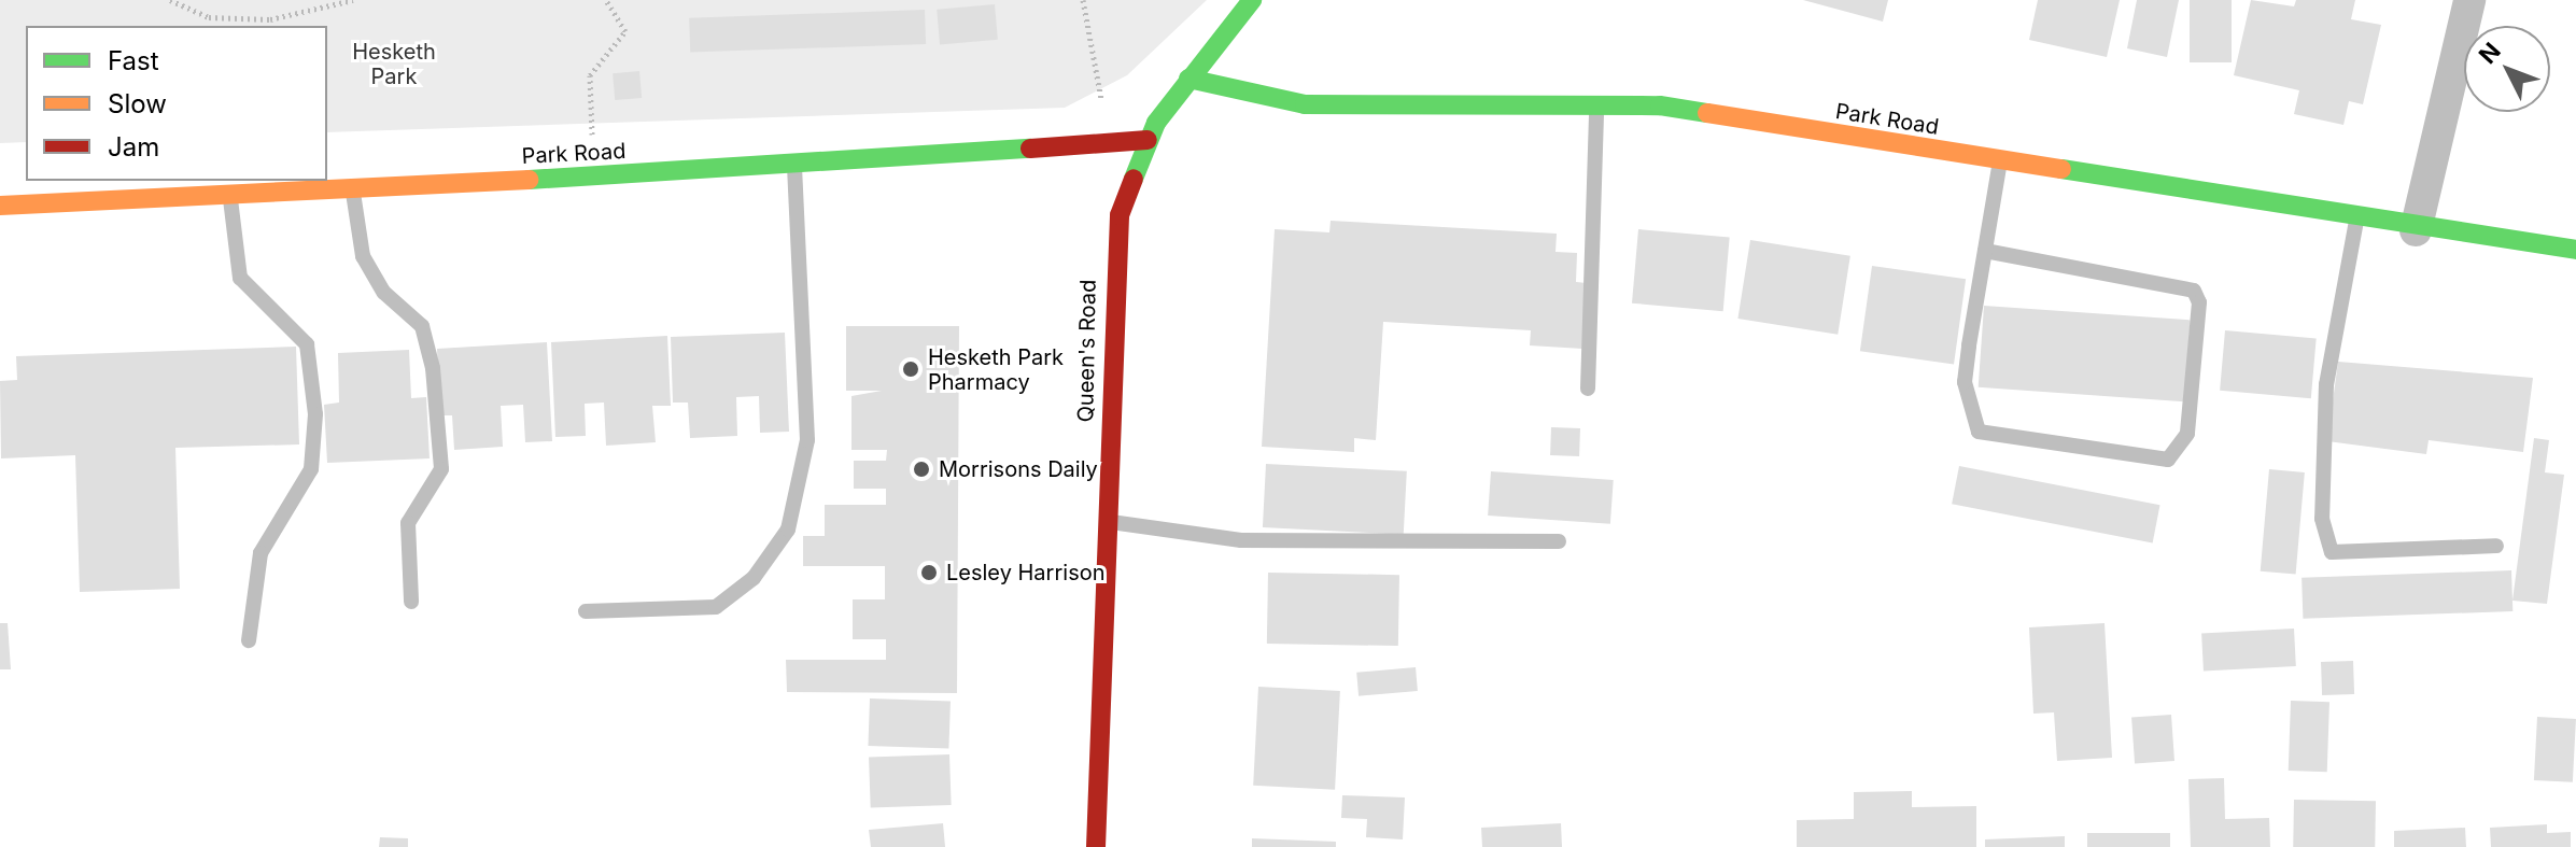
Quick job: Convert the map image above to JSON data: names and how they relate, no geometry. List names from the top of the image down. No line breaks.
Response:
{"streets":{"street":["Park Road","Queen's Road"]},"crossings":[["Park Road","Queen's Road"]],"parks":["Hesketh Park"],"places":["Hesketh Park Pharmacy","Morrisons Daily","Lesley Harrison"],"legend":["Fast","Slow","Jam"],"north":"top left"}
